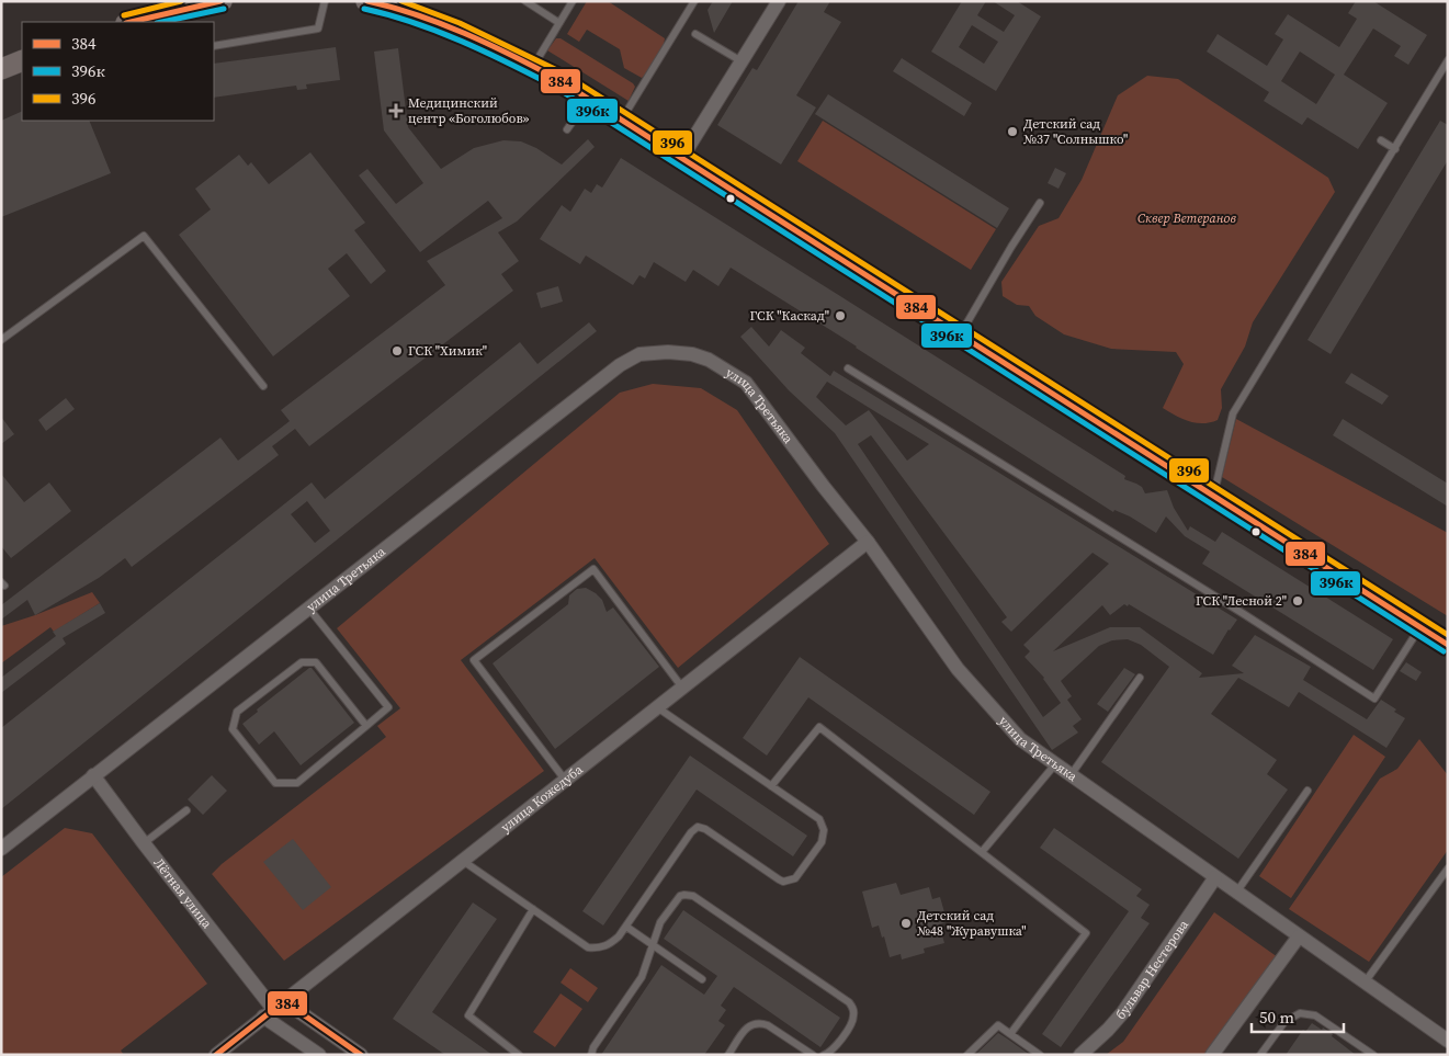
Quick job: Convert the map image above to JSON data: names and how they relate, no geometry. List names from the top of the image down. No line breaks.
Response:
{"streets":{"street":["улица Третьяка","улица Кожедуба","Лётная улица","бульвар Нестерова"]},"crossings":[["улица Третьяка","улица Кожедуба"],["улица Третьяка","Лётная улица"],["улица Третьяка","бульвар Нестерова"],["улица Кожедуба","Лётная улица"]],"parks":["Сквер Ветеранов"],"places":{"health":["Медицинский центр «Боголюбов»"],"other":["Детский сад №37 \"Солнышко\"","ГСК \"Каскад\"","ГСК \"Химик\"","ГСК \"Лесной 2\"","Детский сад №48 \"Журавушка\""]},"lines":["transit line 384","transit line 396","transit line 396к"],"legend":["384","396к","396"],"scale_bar":"50 m"}
